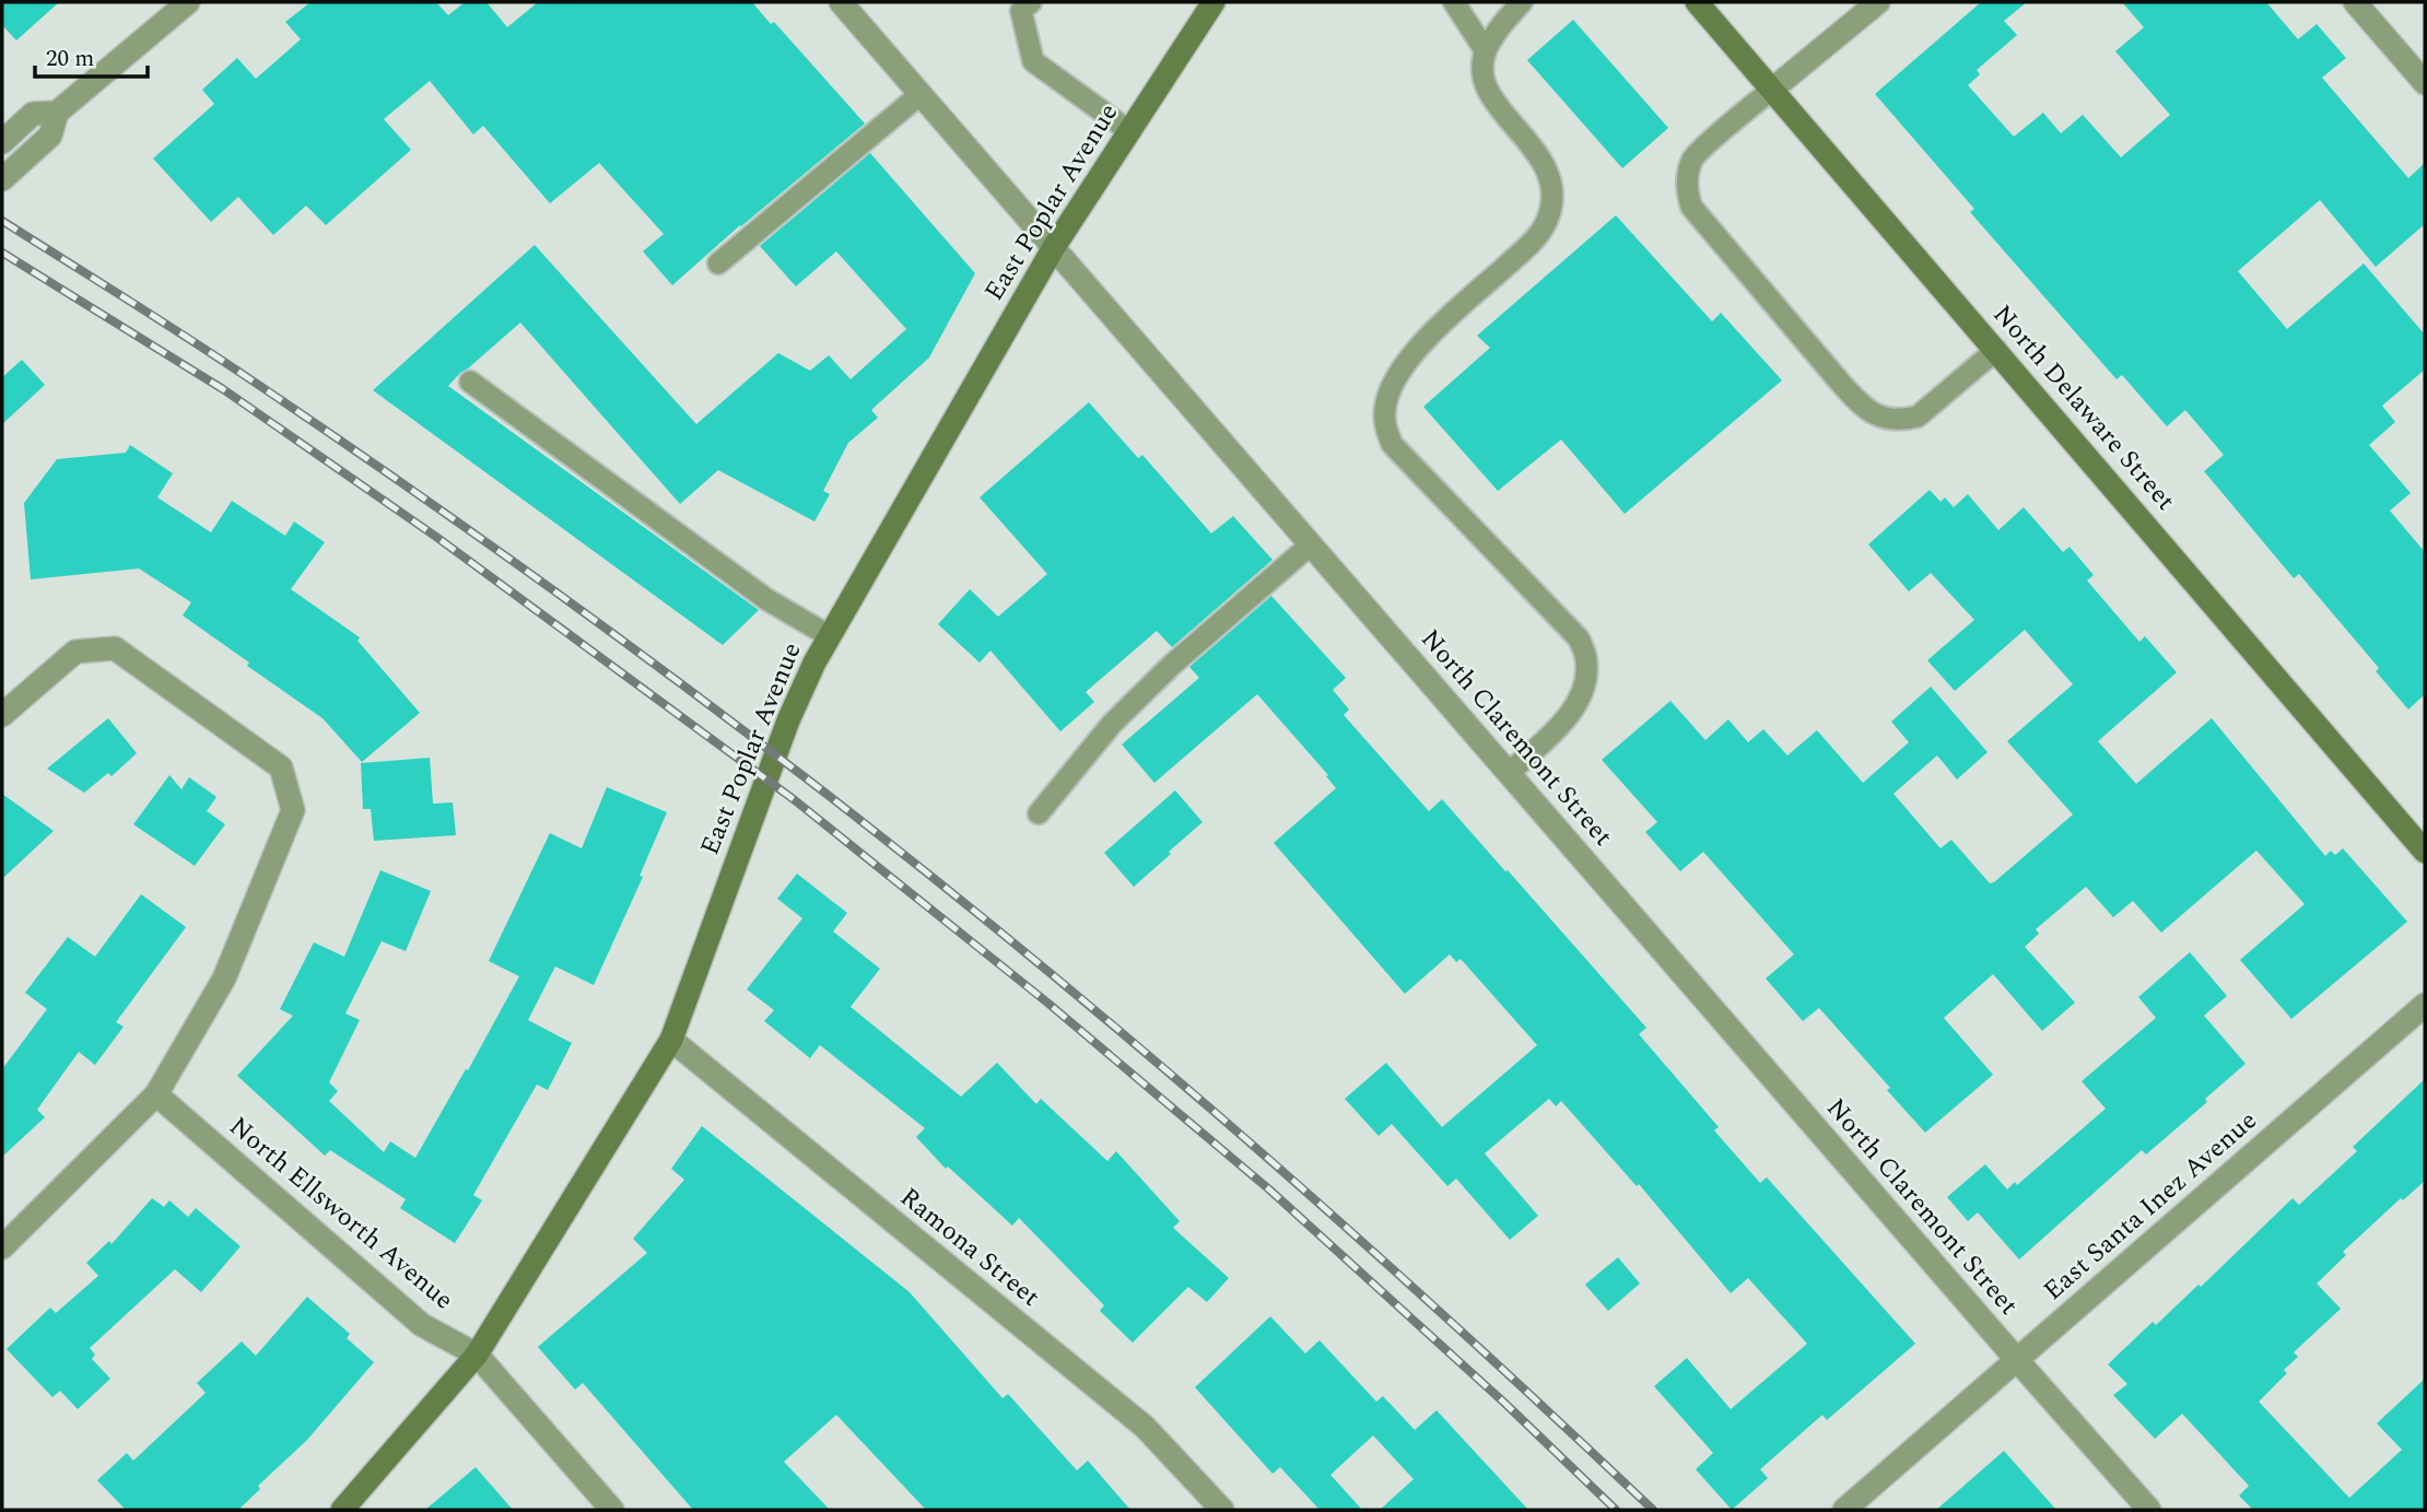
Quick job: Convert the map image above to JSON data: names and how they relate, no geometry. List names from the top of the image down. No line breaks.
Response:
{"streets":{"main road":["East Poplar Avenue","North Delaware Street"],"street":["North Claremont Street","East Santa Inez Avenue","North Ellsworth Avenue","Ramona Street"]},"crossings":[["East Poplar Avenue","North Claremont Street"],["East Poplar Avenue","North Ellsworth Avenue"],["East Poplar Avenue","Ramona Street"],["North Claremont Street","East Santa Inez Avenue"]],"scale_bar":"20 m"}
